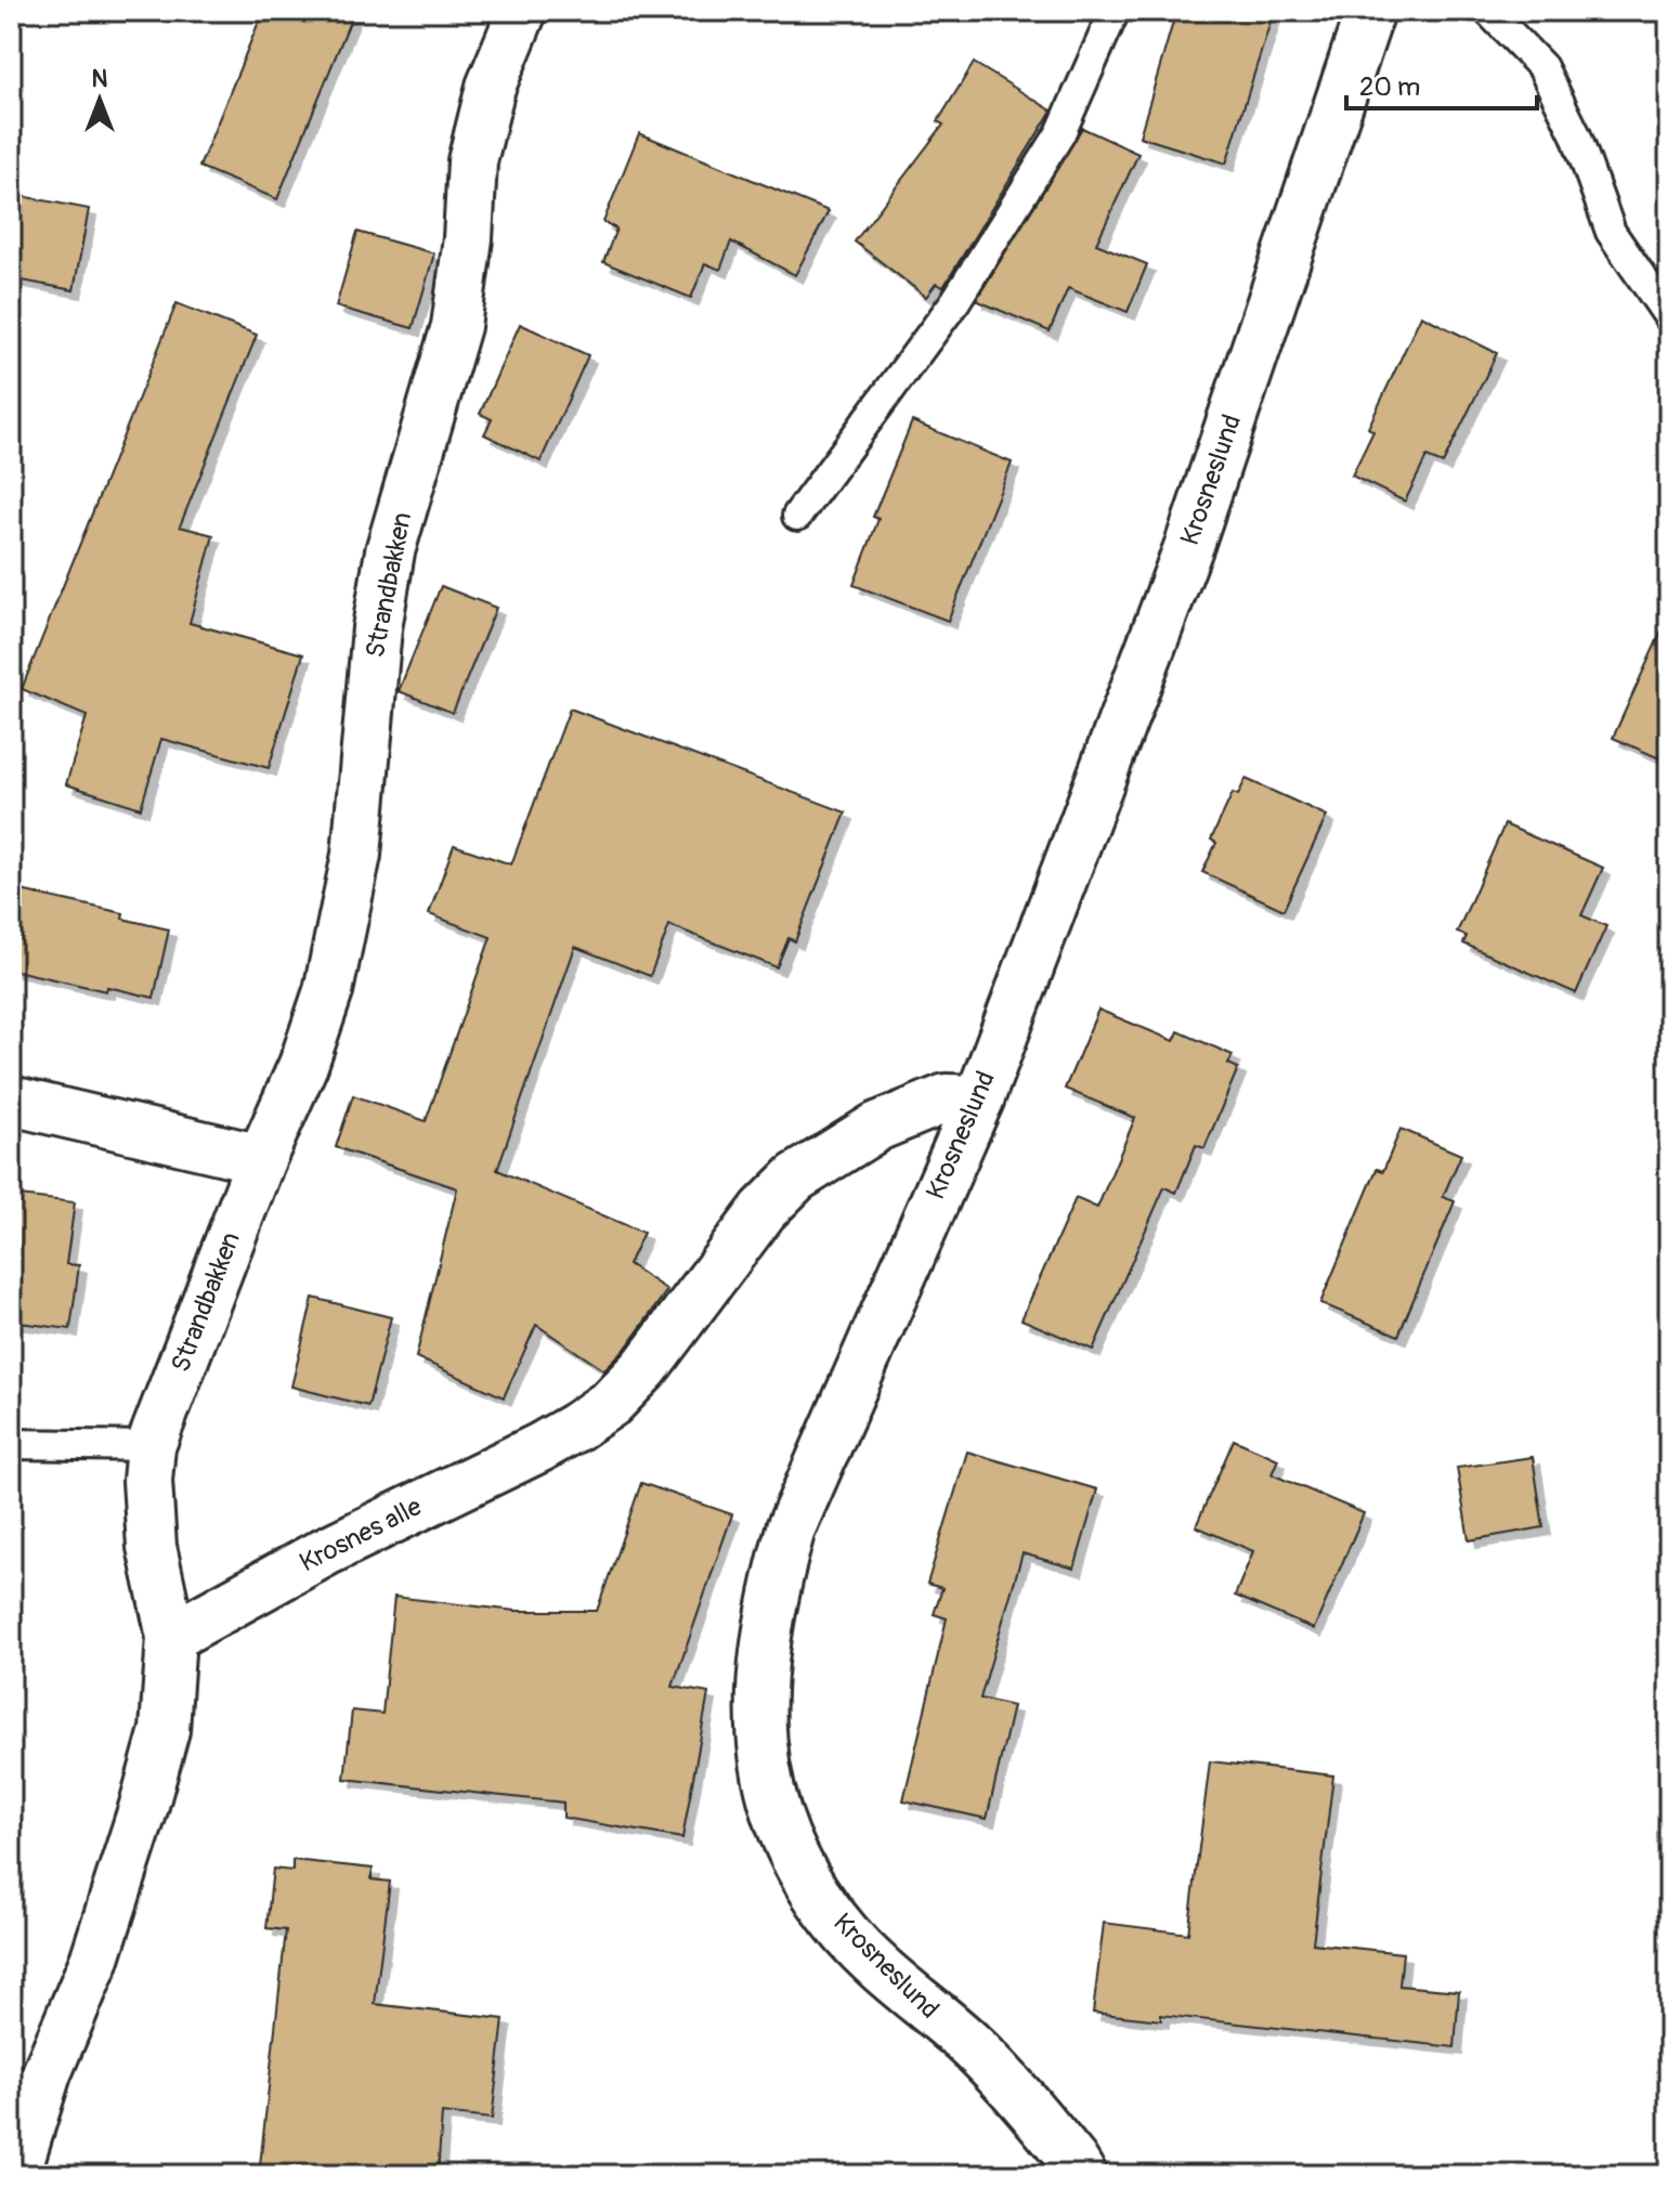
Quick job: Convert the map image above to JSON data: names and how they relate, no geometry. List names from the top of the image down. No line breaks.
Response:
{"streets":{"street":["Krosneslund","Strandbakken","Krosnes alle"]},"crossings":[["Krosneslund","Krosnes alle"],["Strandbakken","Krosnes alle"]],"scale_bar":"20 m","north":"top"}
